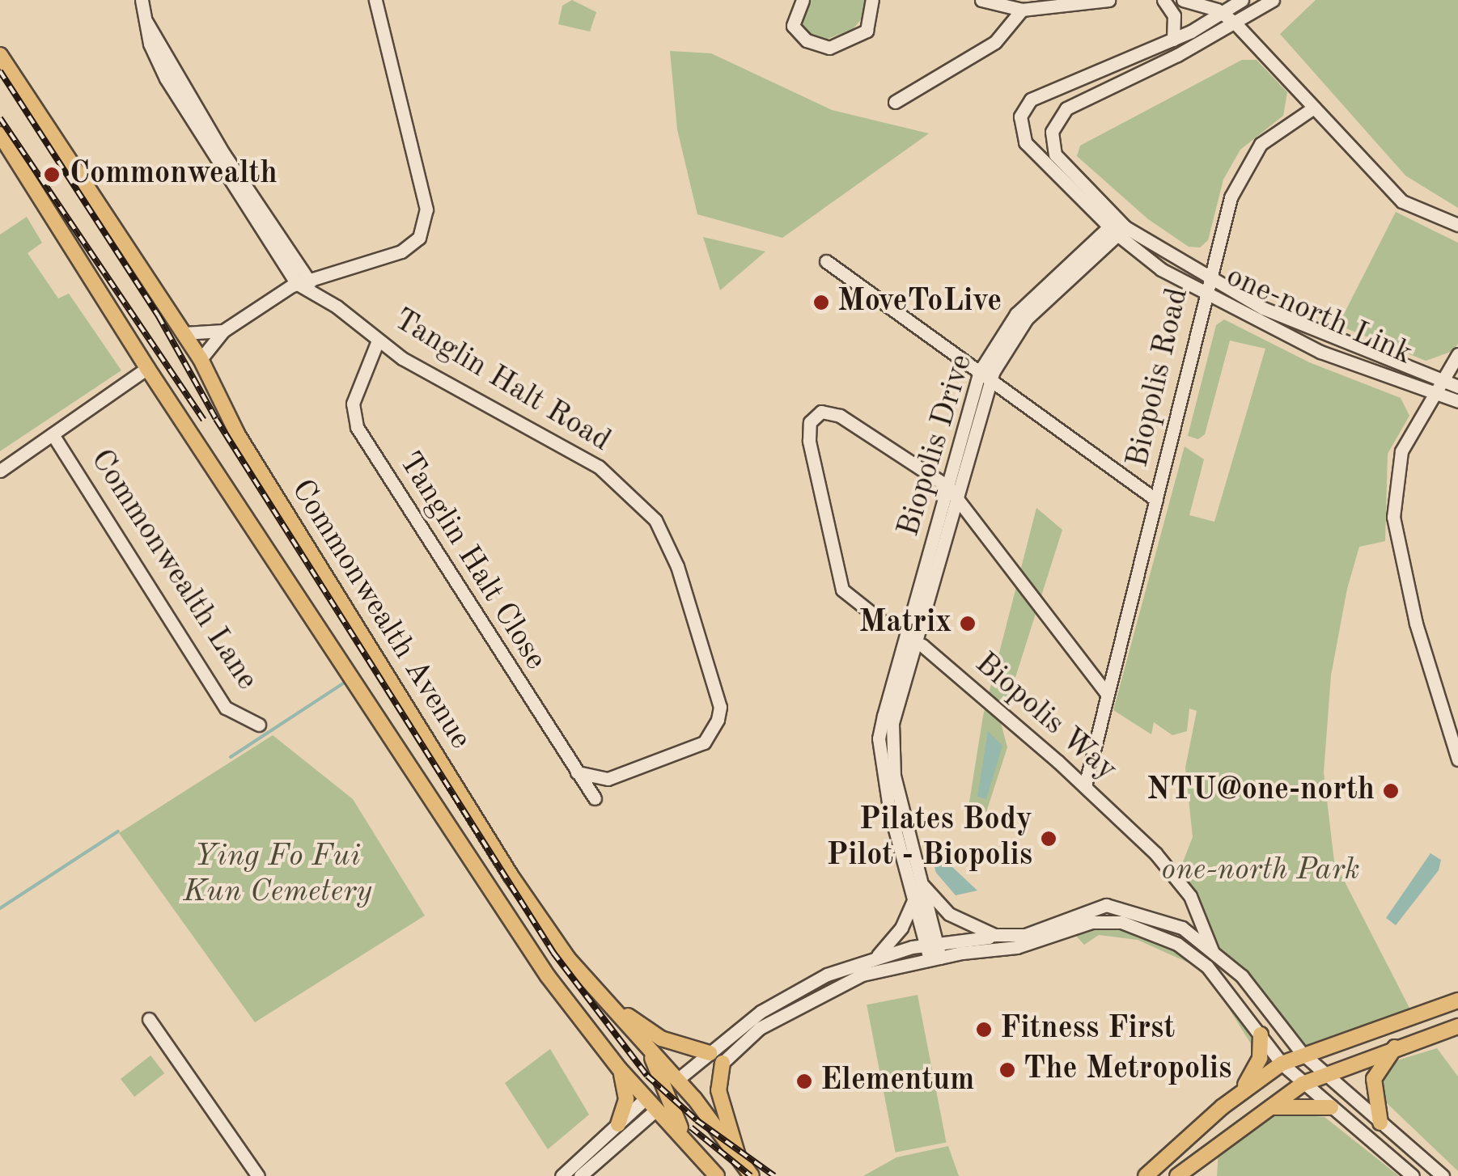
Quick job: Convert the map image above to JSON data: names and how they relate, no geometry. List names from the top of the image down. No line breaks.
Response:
{"streets":{"main road":["Commonwealth Avenue"],"street":["one-north Link","Biopolis Road","Tanglin Halt Road","Biopolis Drive","Tanglin Halt Close","Commonwealth Lane","Biopolis Way"]},"crossings":[["one-north Link","Biopolis Road"],["one-north Link","Biopolis Drive"],["Biopolis Road","Biopolis Way"],["Tanglin Halt Road","Tanglin Halt Close"],["Biopolis Drive","Biopolis Way"]],"parks":["Ying Fo Fui Kun Cemetery","one-north Park"],"places":["Commonwealth","MoveToLive","Matrix","NTU@one-north","Pilates Body Pilot - Biopolis","Fitness First","The Metropolis","Elementum"]}
